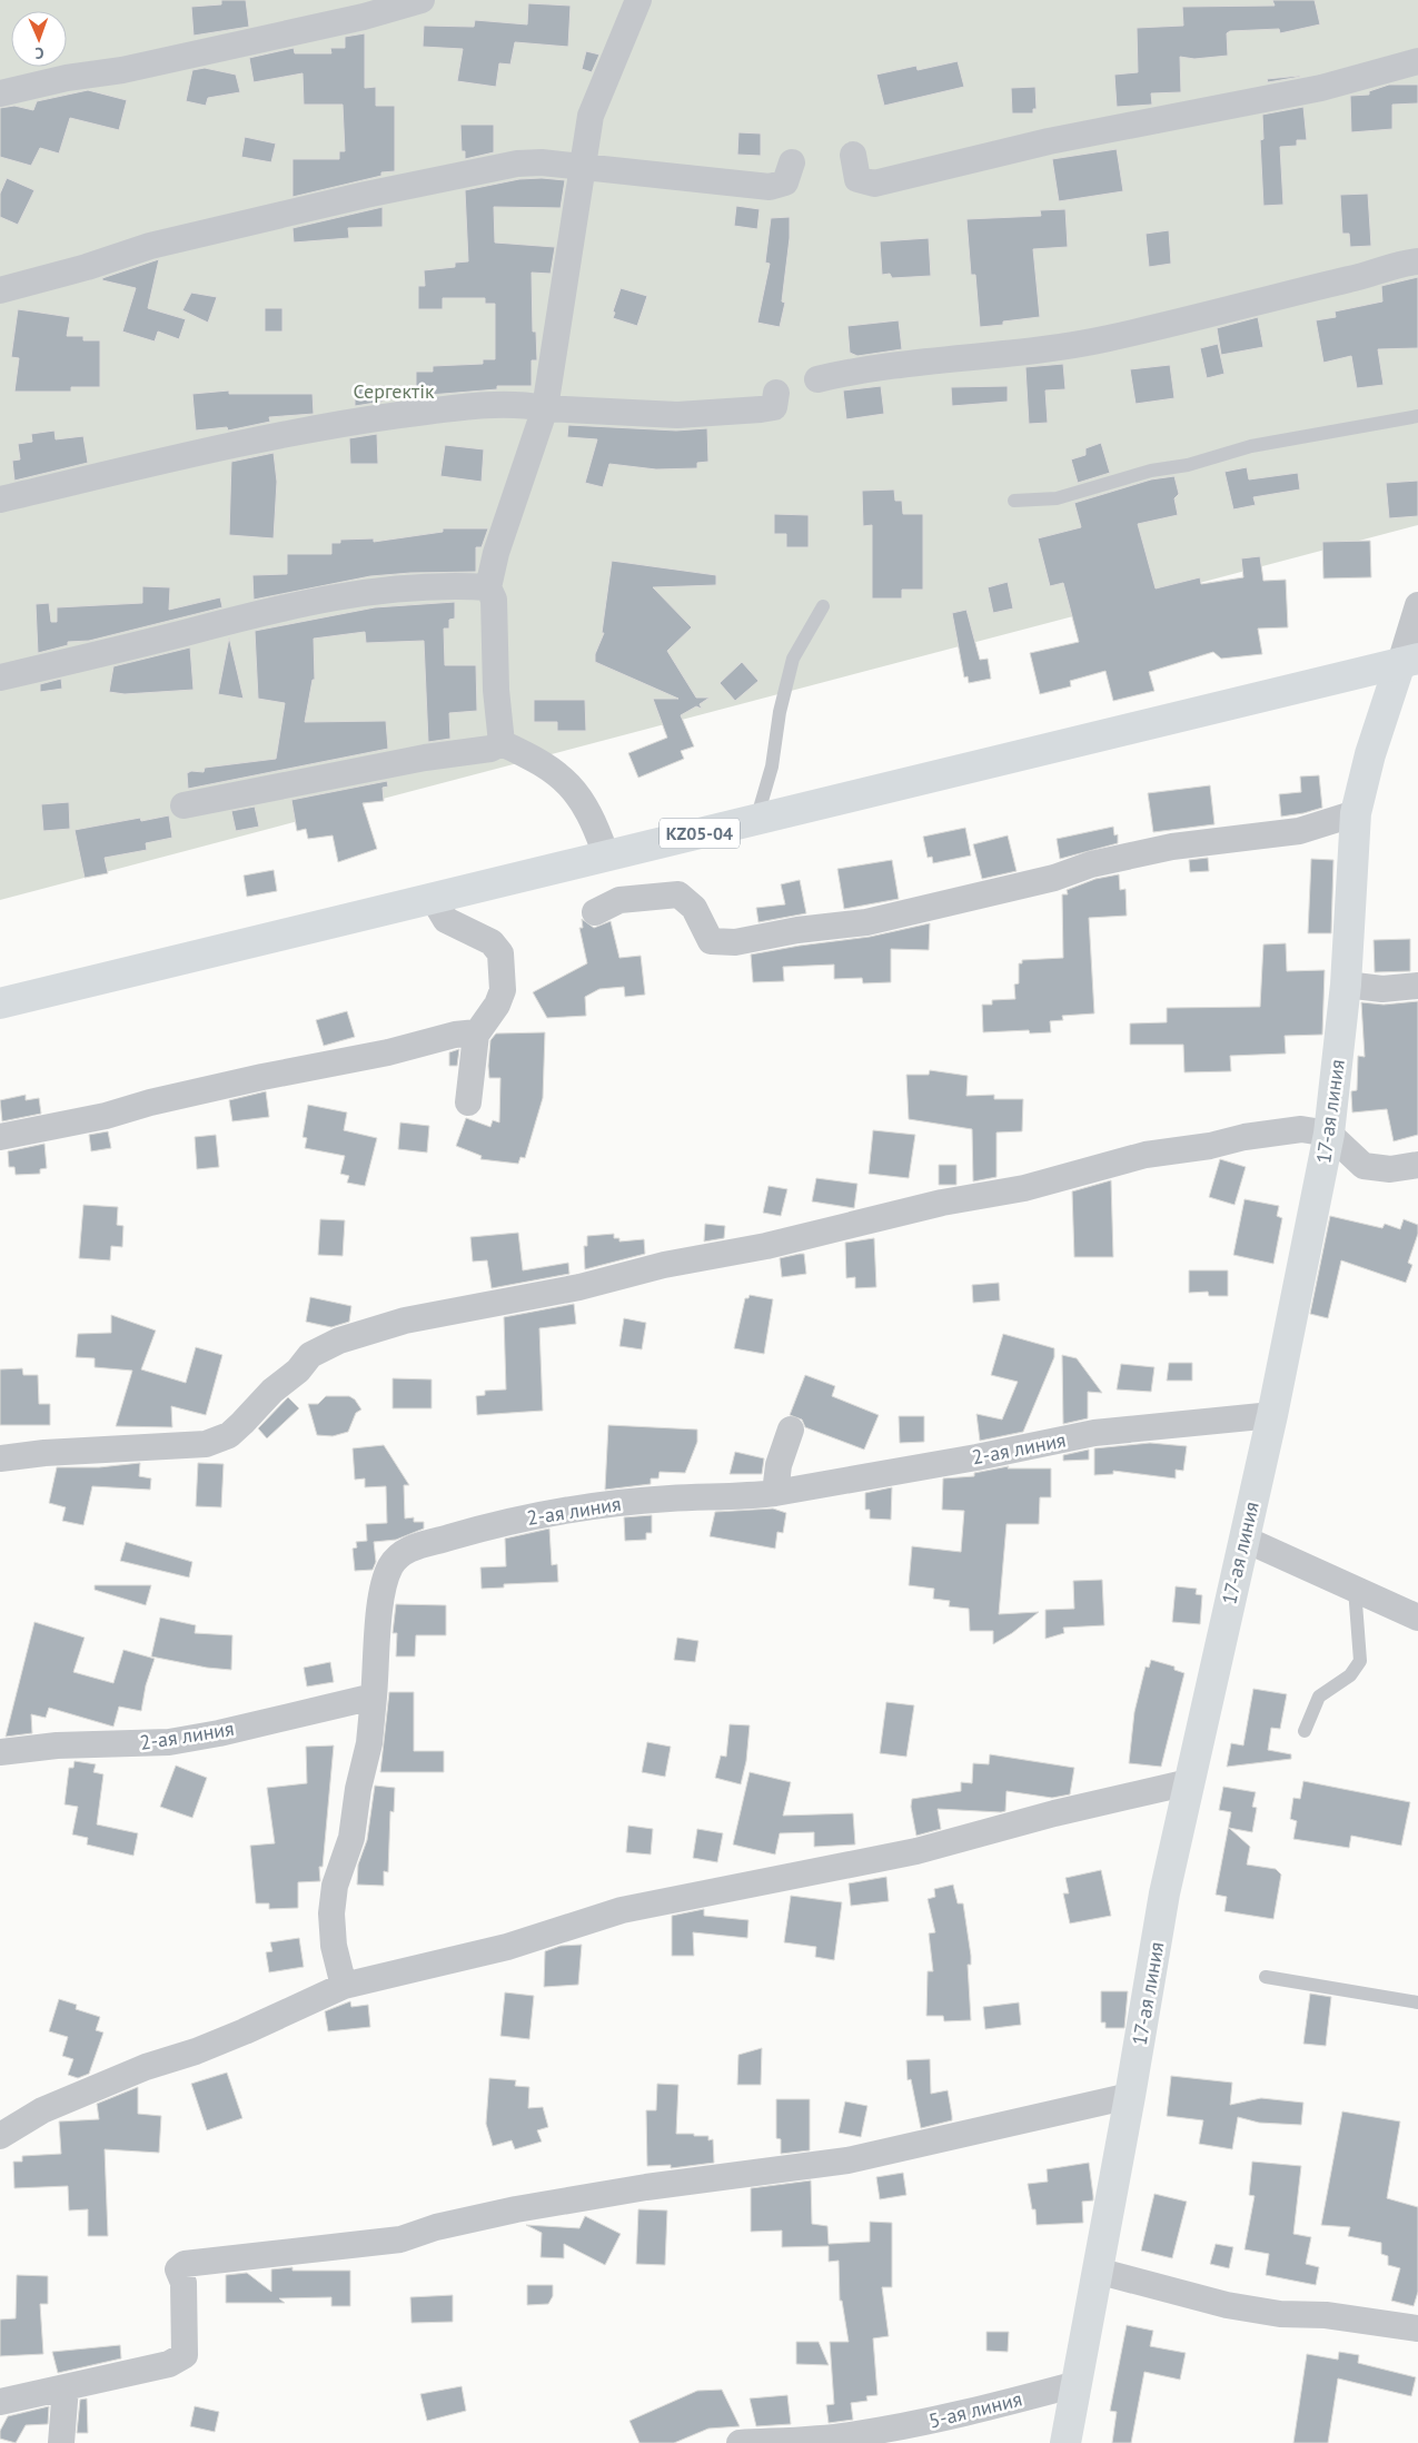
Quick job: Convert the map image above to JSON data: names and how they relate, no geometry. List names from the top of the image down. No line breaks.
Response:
{"streets":{"street":["KZ05-04","17-ая линия","2-ая линия","5-ая линия"]},"crossings":[["KZ05-04","17-ая линия"],["17-ая линия","2-ая линия"],["17-ая линия","5-ая линия"]],"parks":["Сергектік"],"north":"bottom"}
